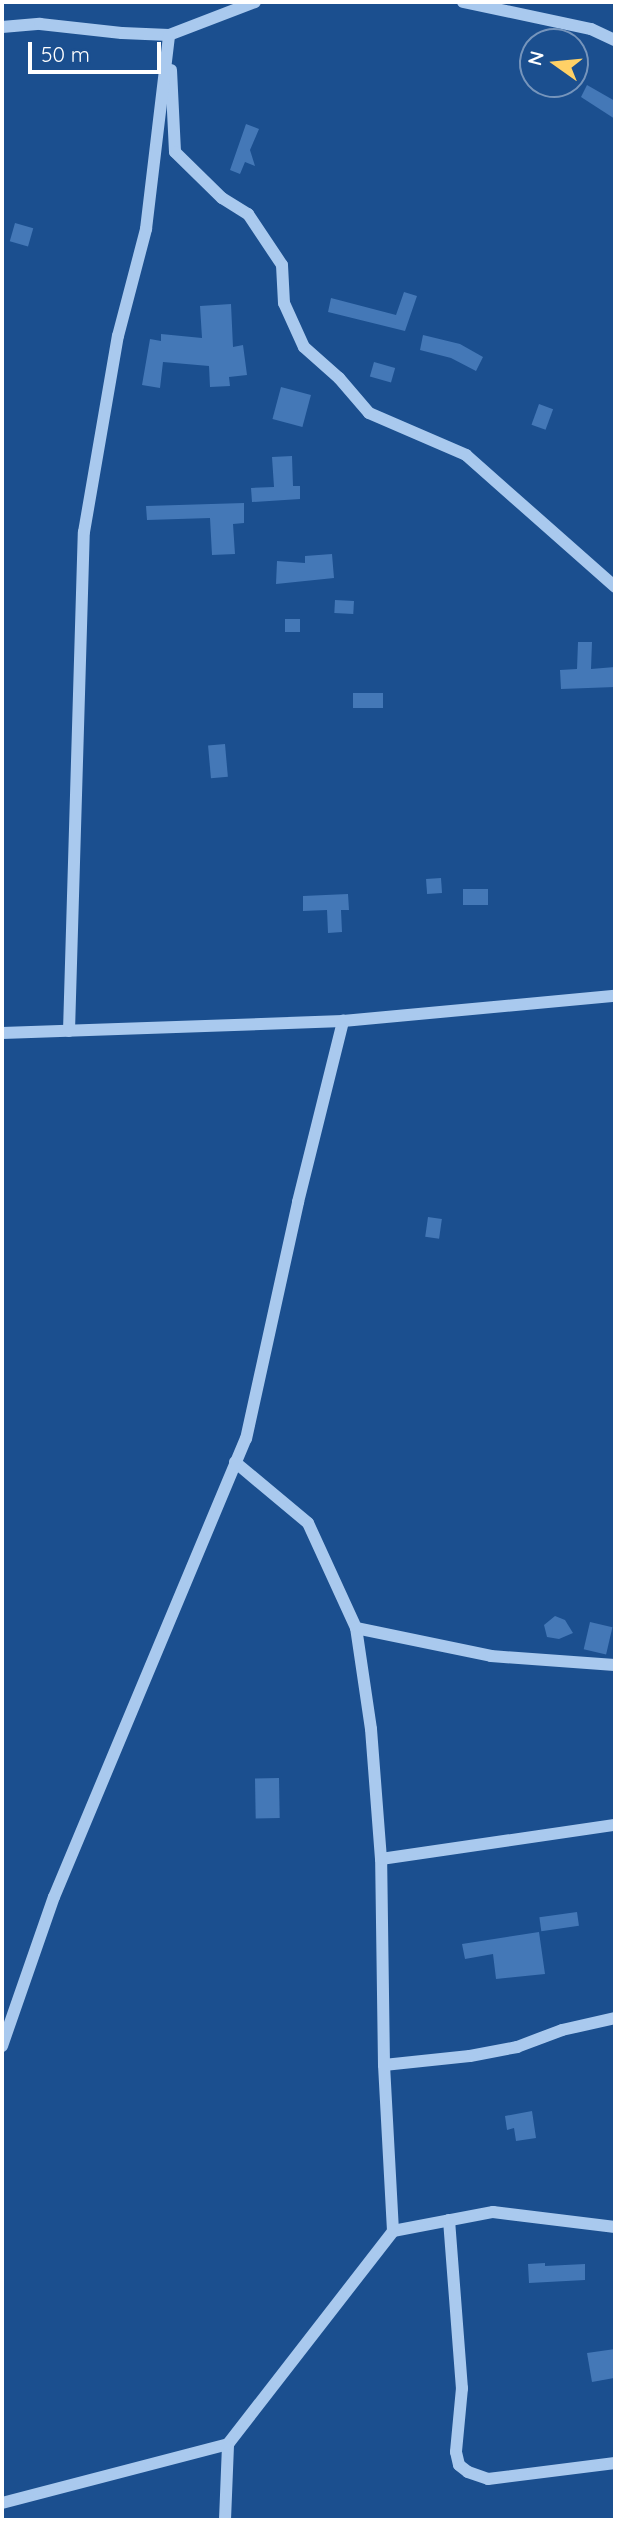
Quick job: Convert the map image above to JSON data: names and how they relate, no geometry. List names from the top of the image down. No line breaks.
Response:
{"scale_bar":"50 m","north":"left"}
